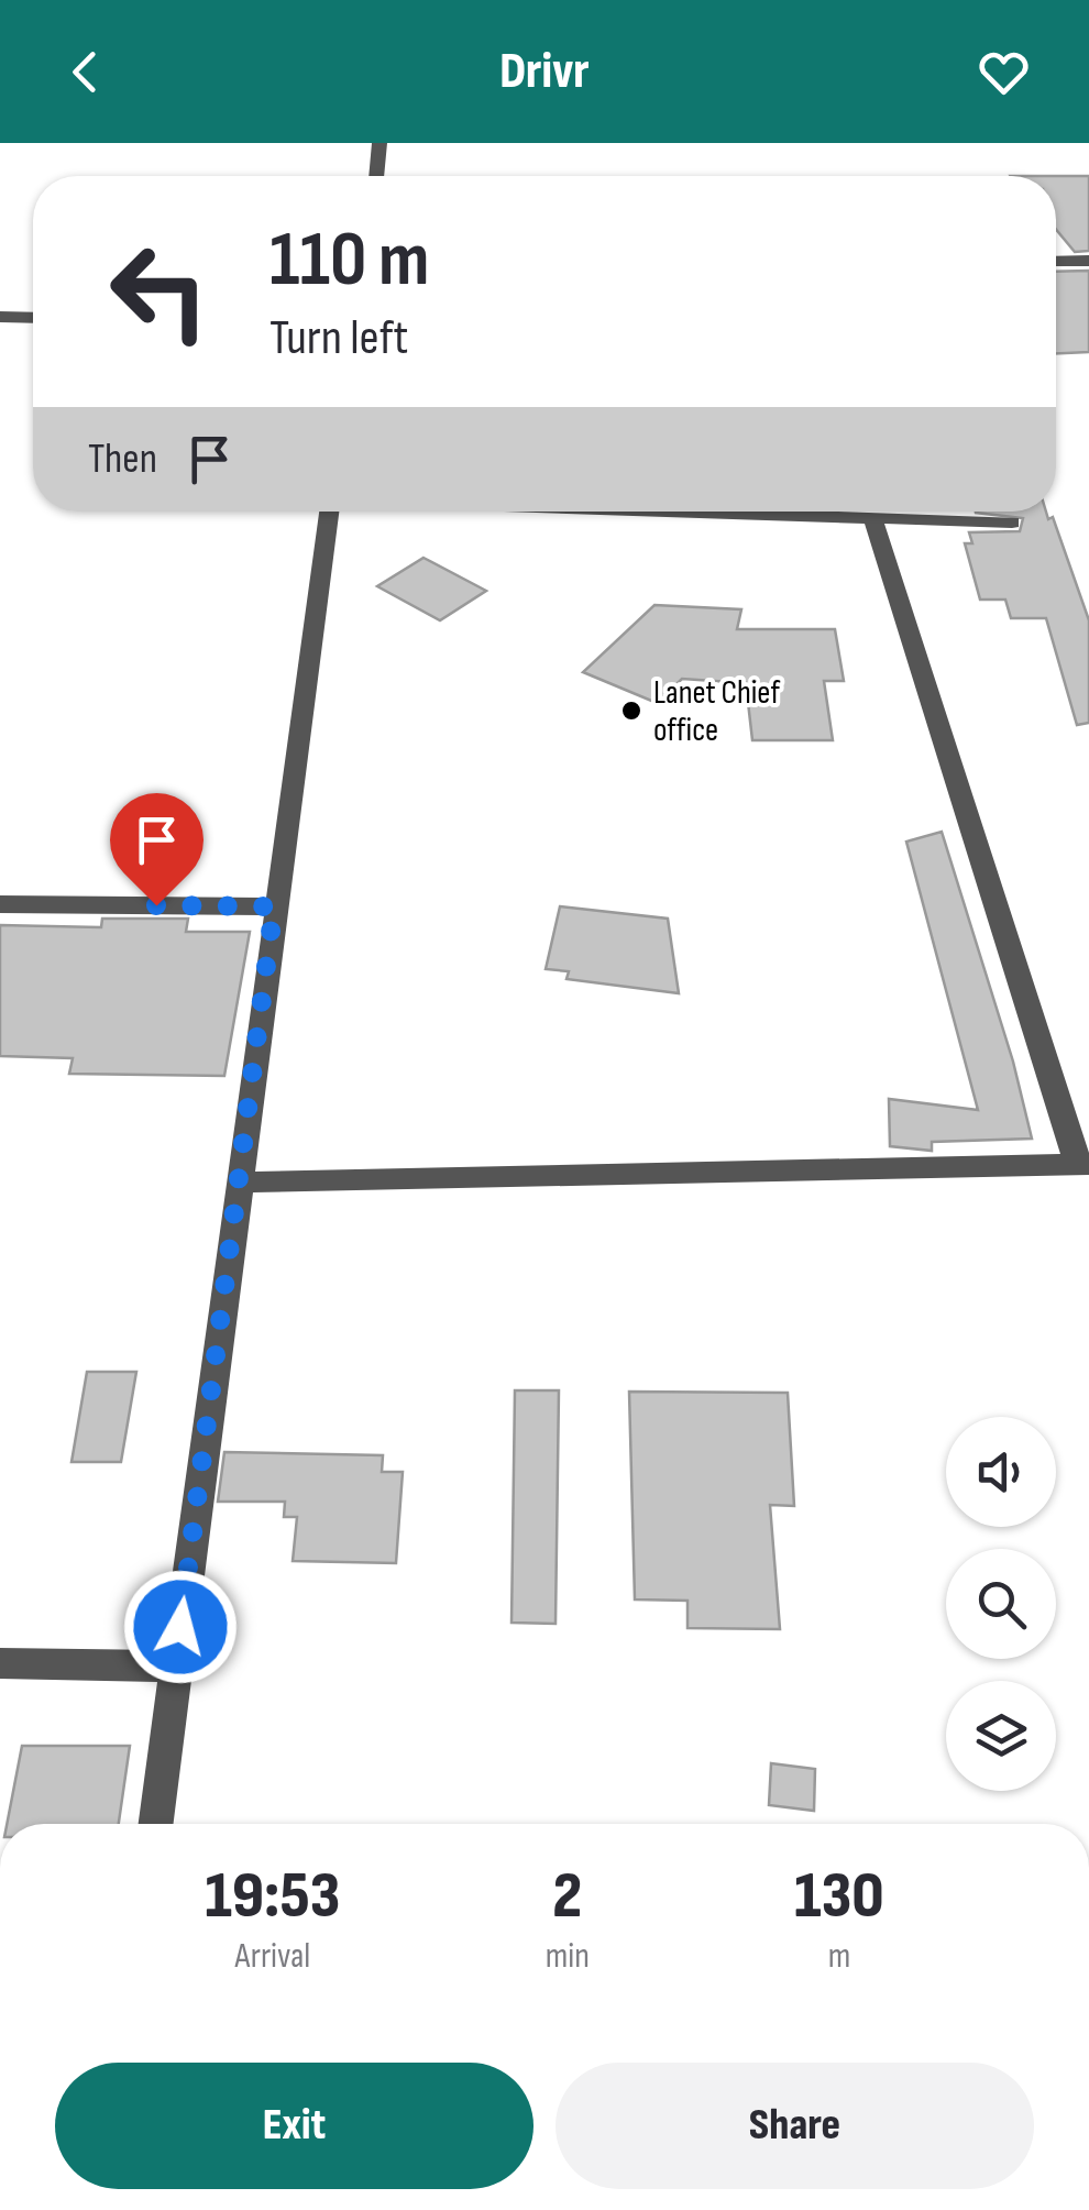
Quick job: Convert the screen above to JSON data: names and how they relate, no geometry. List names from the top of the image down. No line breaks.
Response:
{"places":["Lanet Chief office"],"page":{"header":"Drivr","turn":["110 m","Turn left"],"then":"Then","eta":["19:53","Arrival","2","min","130","m"],"buttons":["Exit","Share"]}}
